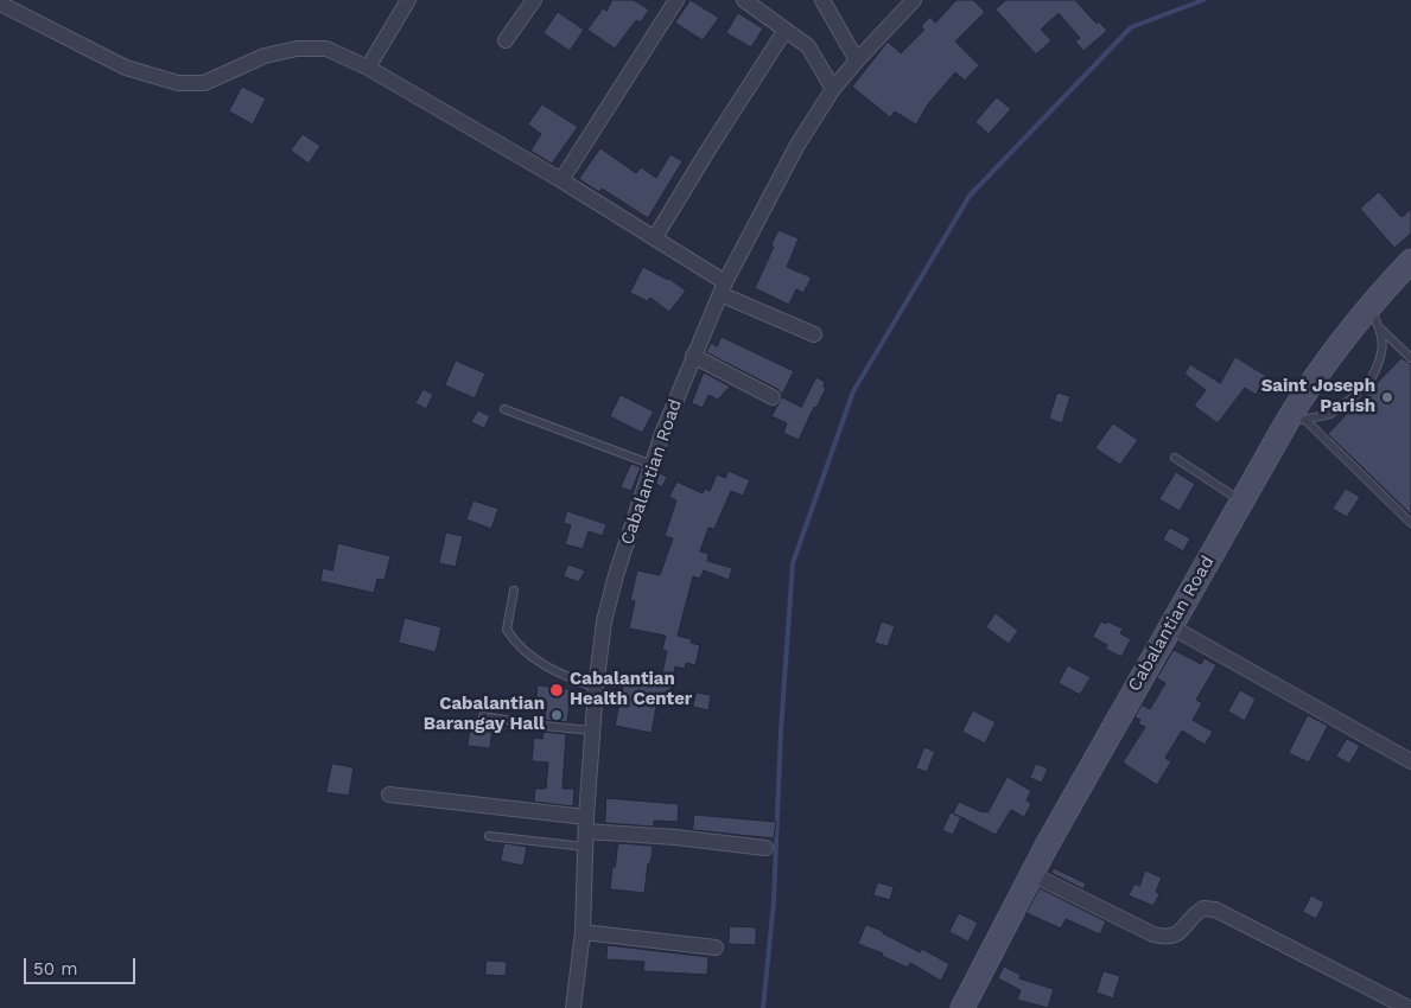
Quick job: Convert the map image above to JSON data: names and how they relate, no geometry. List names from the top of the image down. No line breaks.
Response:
{"streets":{"street":["Cabalantian Road"]},"places":["Saint Joseph Parish","Cabalantian Health Center","Cabalantian Barangay Hall"],"scale_bar":"50 m"}
